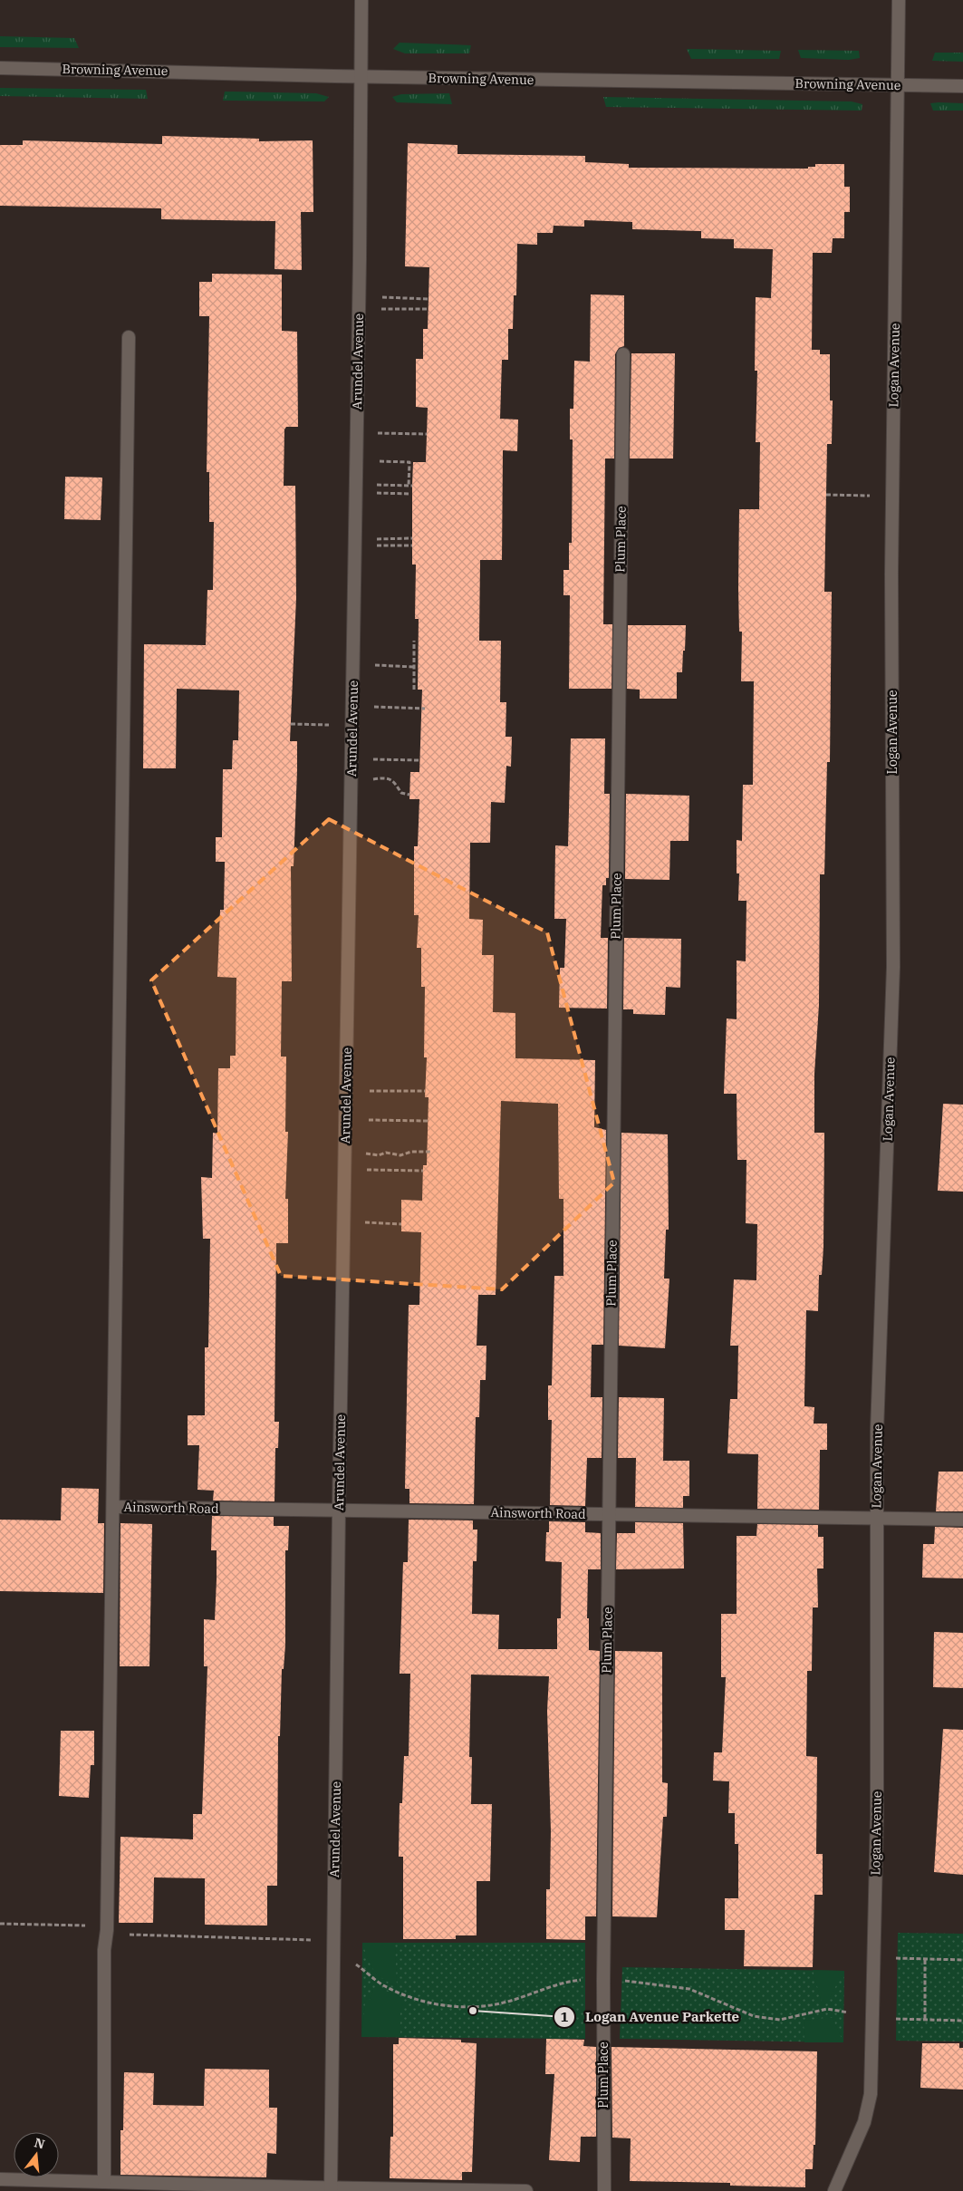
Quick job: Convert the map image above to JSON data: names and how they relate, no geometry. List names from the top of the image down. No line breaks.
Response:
{"streets":{"street":["Browning Avenue","Arundel Avenue","Logan Avenue","Plum Place","Ainsworth Road"]},"crossings":[["Browning Avenue","Arundel Avenue"],["Browning Avenue","Logan Avenue"],["Arundel Avenue","Ainsworth Road"],["Logan Avenue","Ainsworth Road"],["Plum Place","Ainsworth Road"]],"places":["Logan Avenue Parkette"],"north":"top"}
